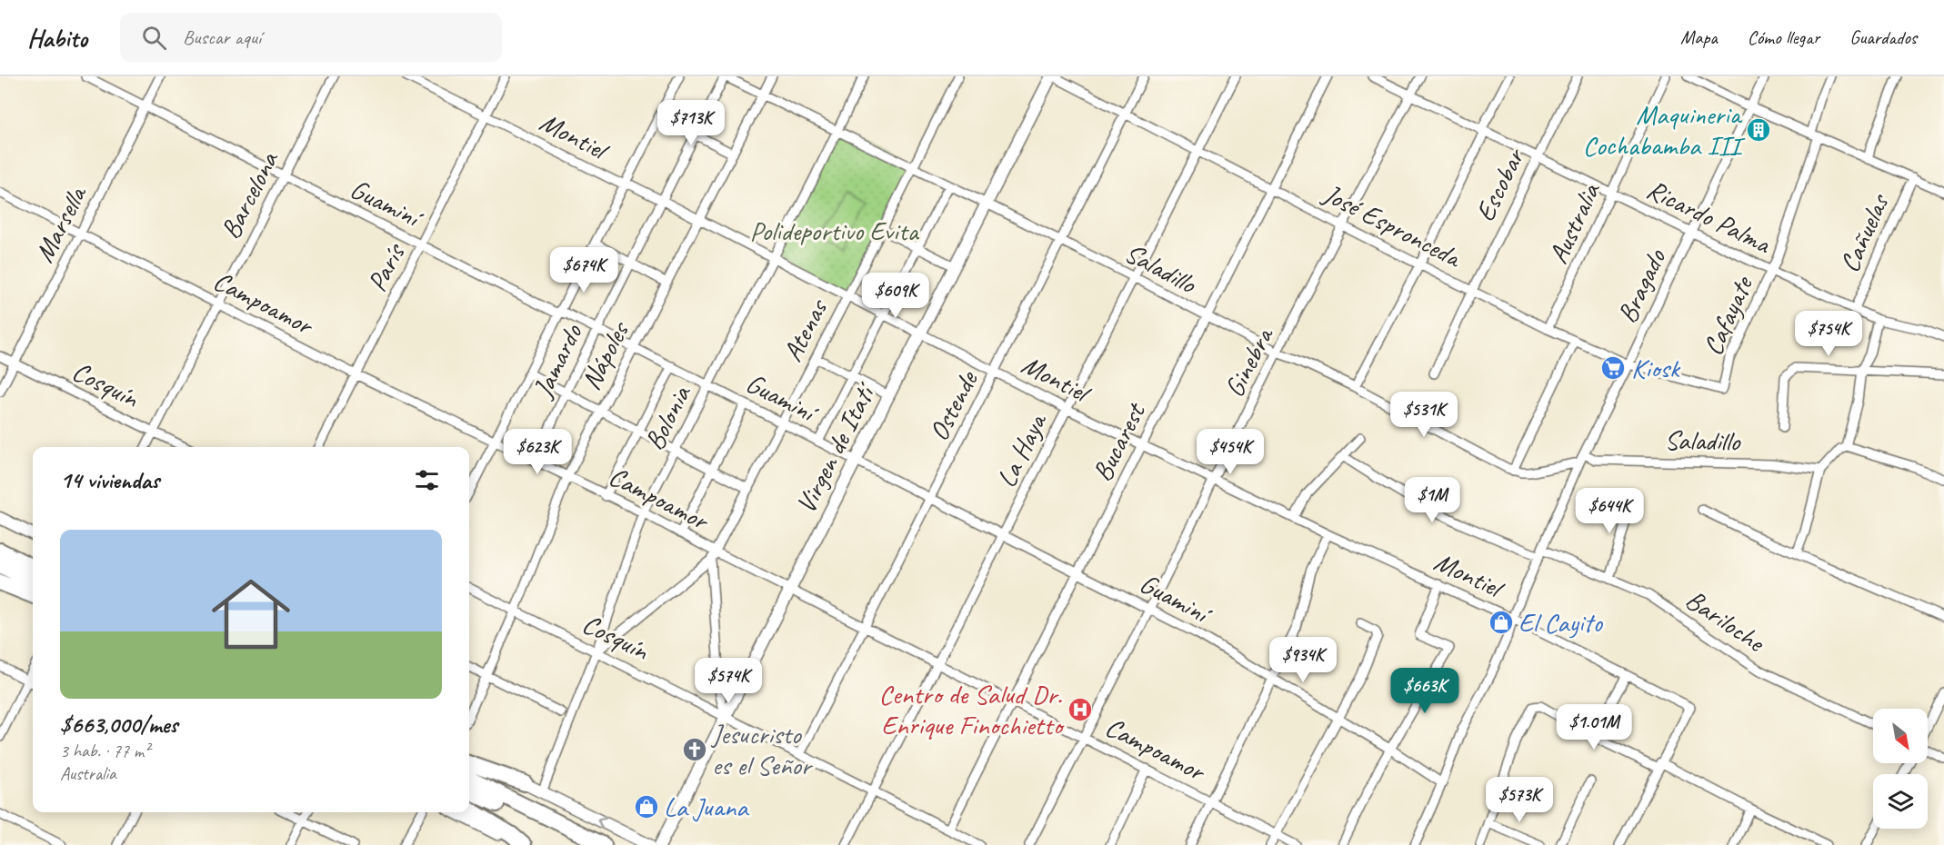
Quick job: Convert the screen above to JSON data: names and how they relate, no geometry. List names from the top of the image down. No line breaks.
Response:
{"streets":{"street":["Montiel","Escobar","Barcelona","Guaminí","Ricardo Palma","Australia","Marsella","José Espronceda","Cañuelas","París","Saladillo","Bragado","Campoamor","Cafayate","Atenas","Nápoles","Jamardo","Ginebra","Cosquín","Ostende","Bolonia","Bucarest","Virgen de Itatí","La Haya","Bariloche"]},"crossings":[["Montiel","París"],["Montiel","Bragado"],["Montiel","Atenas"],["Montiel","Nápoles"],["Montiel","Jamardo"],["Montiel","Ginebra"],["Montiel","Ostende"],["Montiel","Bolonia"],["Montiel","Bucarest"],["Montiel","Virgen de Itatí"],["Montiel","La Haya"],["Escobar","Ricardo Palma"],["Escobar","José Espronceda"],["Barcelona","Guaminí"],["Barcelona","Campoamor"],["Barcelona","Cosquín"],["Guaminí","Marsella"],["Guaminí","París"],["Guaminí","Bragado"],["Guaminí","Atenas"],["Guaminí","Nápoles"],["Guaminí","Jamardo"],["Guaminí","Ginebra"],["Guaminí","Ostende"],["Guaminí","Bolonia"],["Guaminí","Bucarest"],["Guaminí","Virgen de Itatí"],["Guaminí","La Haya"],["Ricardo Palma","Australia"],["Ricardo Palma","Cañuelas"],["Ricardo Palma","Bragado"],["Ricardo Palma","Cafayate"],["Ricardo Palma","Ginebra"],["Australia","José Espronceda"],["Marsella","Campoamor"],["Marsella","Cosquín"],["José Espronceda","Bragado"],["José Espronceda","Cafayate"],["José Espronceda","Ginebra"],["José Espronceda","Ostende"],["José Espronceda","Bucarest"],["José Espronceda","Virgen de Itatí"],["José Espronceda","La Haya"],["París","Campoamor"],["Saladillo","Bragado"],["Saladillo","Atenas"],["Saladillo","Nápoles"],["Saladillo","Jamardo"],["Saladillo","Ginebra"],["Saladillo","Ostende"],["Saladillo","Bolonia"],["Saladillo","Bucarest"],["Saladillo","Virgen de Itatí"],["Saladillo","La Haya"],["Bragado","Bariloche"],["Campoamor","Atenas"],["Campoamor","Nápoles"],["Campoamor","Jamardo"],["Campoamor","Ginebra"],["Campoamor","Ostende"],["Campoamor","Bolonia"],["Campoamor","Bucarest"],["Campoamor","Virgen de Itatí"],["Campoamor","La Haya"],["Atenas","Cosquín"],["Atenas","Bolonia"],["Nápoles","Cosquín"],["Cosquín","Ostende"],["Cosquín","Bolonia"],["Cosquín","Bucarest"],["Cosquín","Virgen de Itatí"],["Cosquín","La Haya"]],"parks":["Polideportivo Evita"],"places":{"building":["Maquineria Cochabamba III"],"supermarket":["Kiosk"],"shop":["El Cayito","La Juana"],"hospital":["Centro de Salud Dr. Enrique Finochietto"],"church":["Jesucristo es el Señor"]},"north":"bottom right","page":{"header":"Habito","search":"Buscar aquí","nav":["Mapa","Cómo llegar","Guardados"],"price":["$713K","$674K","$609K","$754K","$531K","$623K","$454K","$1M","$644K","$934K","$574K","$663K","$1.01M","$573K"],"heading":"14 viviendas","list":[{"name":"$663,000/mes","note":"3 hab. · 77 m² · Australia"}]}}
